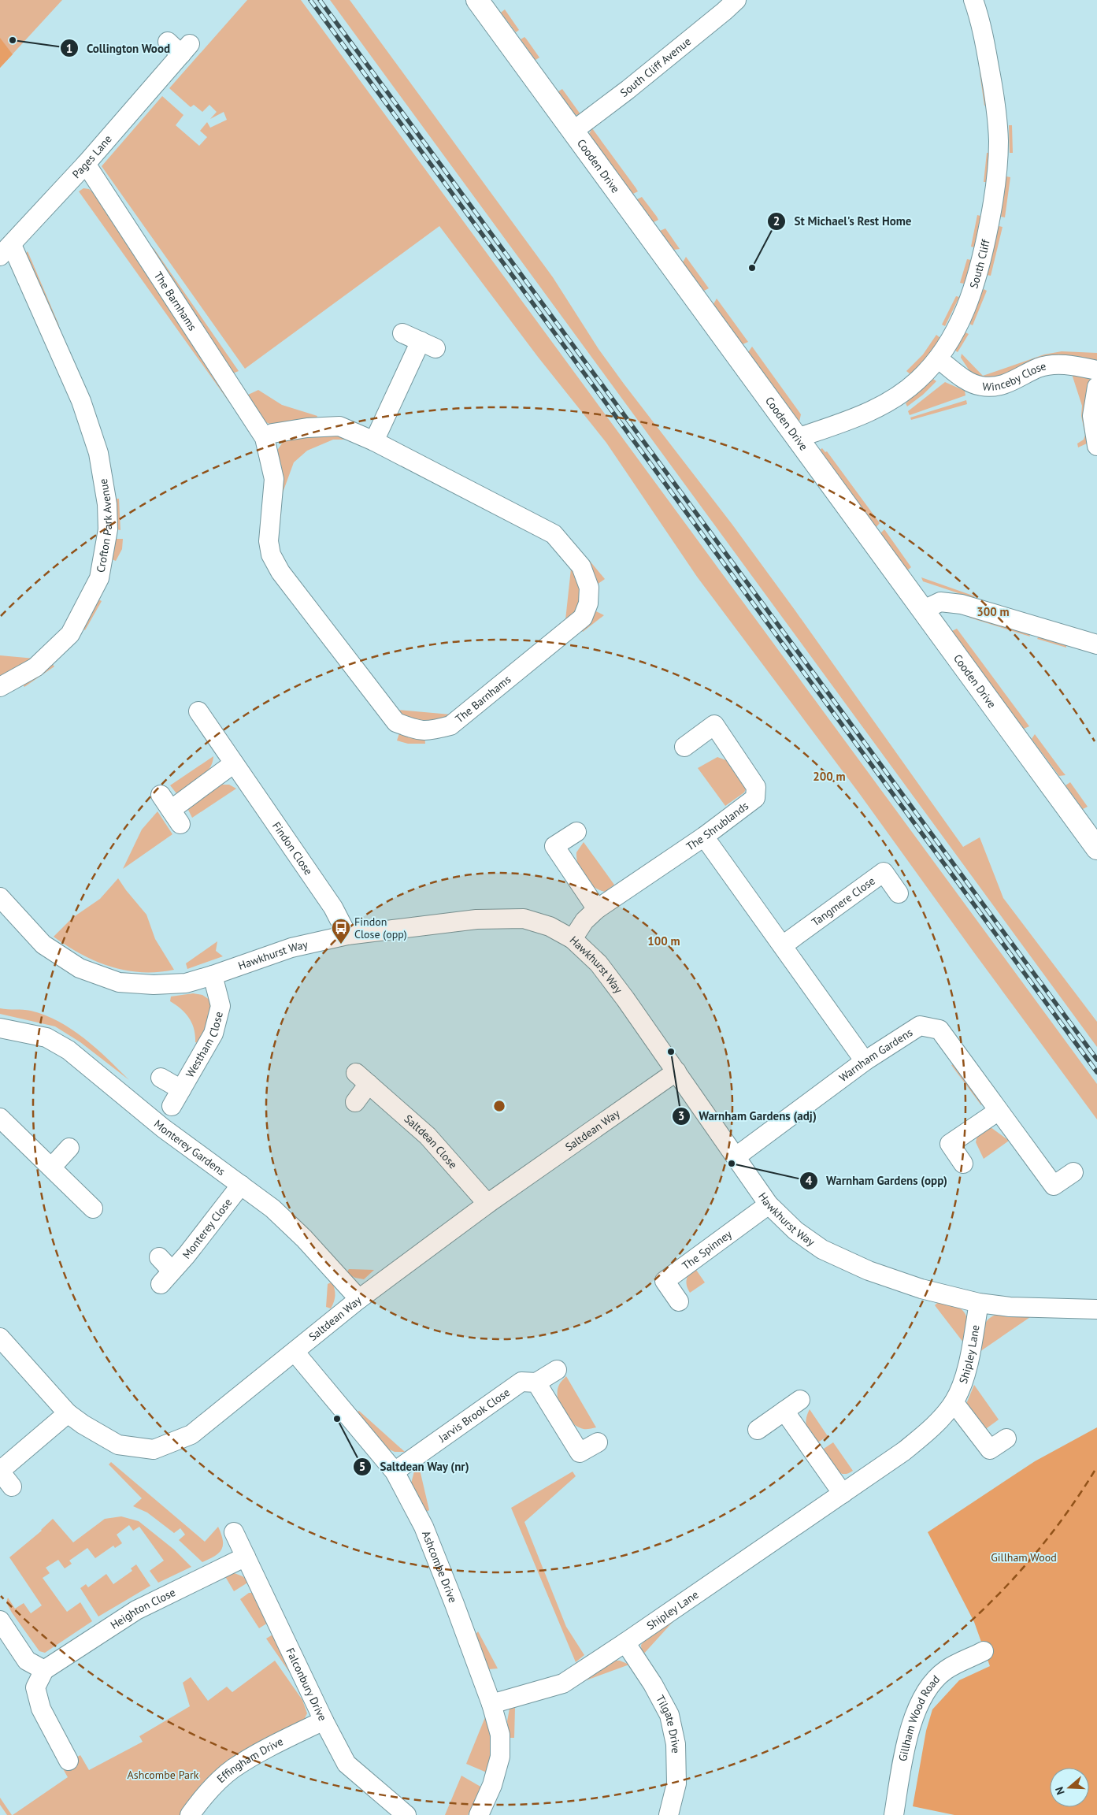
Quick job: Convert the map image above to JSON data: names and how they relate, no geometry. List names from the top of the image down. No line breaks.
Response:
{"streets":{"main road":["Cooden Drive"],"street":["South Cliff Avenue","Pages Lane","South Cliff","The Barnhams","Winceby Close","Crofton Park Avenue","The Shrublands","Findon Close","Tangmere Close","Hawkhurst Way","Westham Close","Warnham Gardens","Saltdean Way","Saltdean Close","Monterey Gardens","Monterey Close","The Spinney","Shipley Lane","Jarvis Brook Close","Ashcombe Drive","Heighton Close","Falconbury Drive","Gillham Wood Road","Tilgate Drive","Effingham Drive"]},"crossings":[["South Cliff Avenue","Cooden Drive"],["Pages Lane","The Barnhams"],["Pages Lane","Crofton Park Avenue"],["Cooden Drive","South Cliff"],["South Cliff","Winceby Close"],["The Shrublands","Hawkhurst Way"],["Findon Close","Hawkhurst Way"],["Hawkhurst Way","Westham Close"],["Hawkhurst Way","Warnham Gardens"],["Hawkhurst Way","Saltdean Way"],["Hawkhurst Way","The Spinney"],["Hawkhurst Way","Shipley Lane"],["Saltdean Way","Saltdean Close"],["Saltdean Way","Monterey Gardens"],["Saltdean Way","Ashcombe Drive"],["Monterey Gardens","Monterey Close"],["Shipley Lane","Ashcombe Drive"],["Shipley Lane","Tilgate Drive"],["Jarvis Brook Close","Ashcombe Drive"],["Heighton Close","Falconbury Drive"],["Falconbury Drive","Effingham Drive"]],"parks":["Gillham Wood","Ashcombe Park"],"places":{"other":["Collington Wood","St Michael's Rest Home","Warnham Gardens (adj)","Warnham Gardens (opp)","Saltdean Way (nr)"],"bus stop":["Findon Close (opp)"]},"north":"left","rings":["300 m","200 m","100 m"]}
